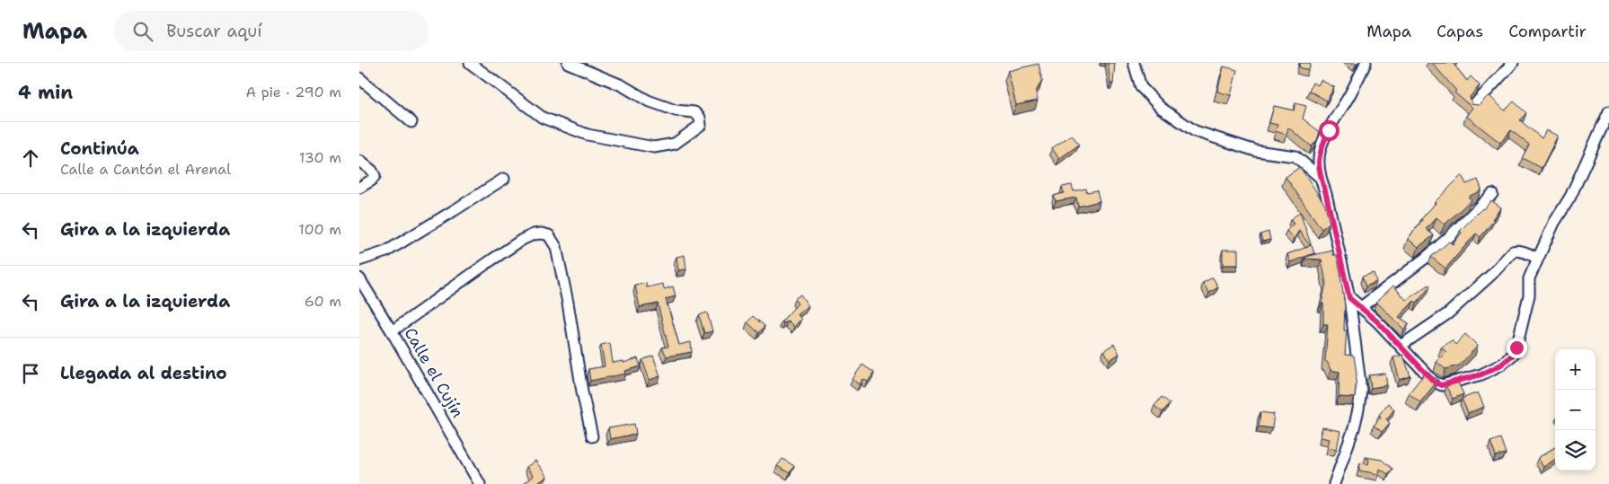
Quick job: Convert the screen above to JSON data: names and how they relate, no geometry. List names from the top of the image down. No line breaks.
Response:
{"streets":{"street":["Calle el Cujín"]},"page":{"header":"Mapa","search":"Buscar aquí","nav":["Mapa","Capas","Compartir"],"heading":["4 min","A pie · 290 m"],"list":[["Continúa","Calle a Cantón el Arenal","130 m"],["Gira a la izquierda","100 m"],["Gira a la izquierda","60 m"],"Llegada al destino"],"map_buttons":["+","−"]}}
